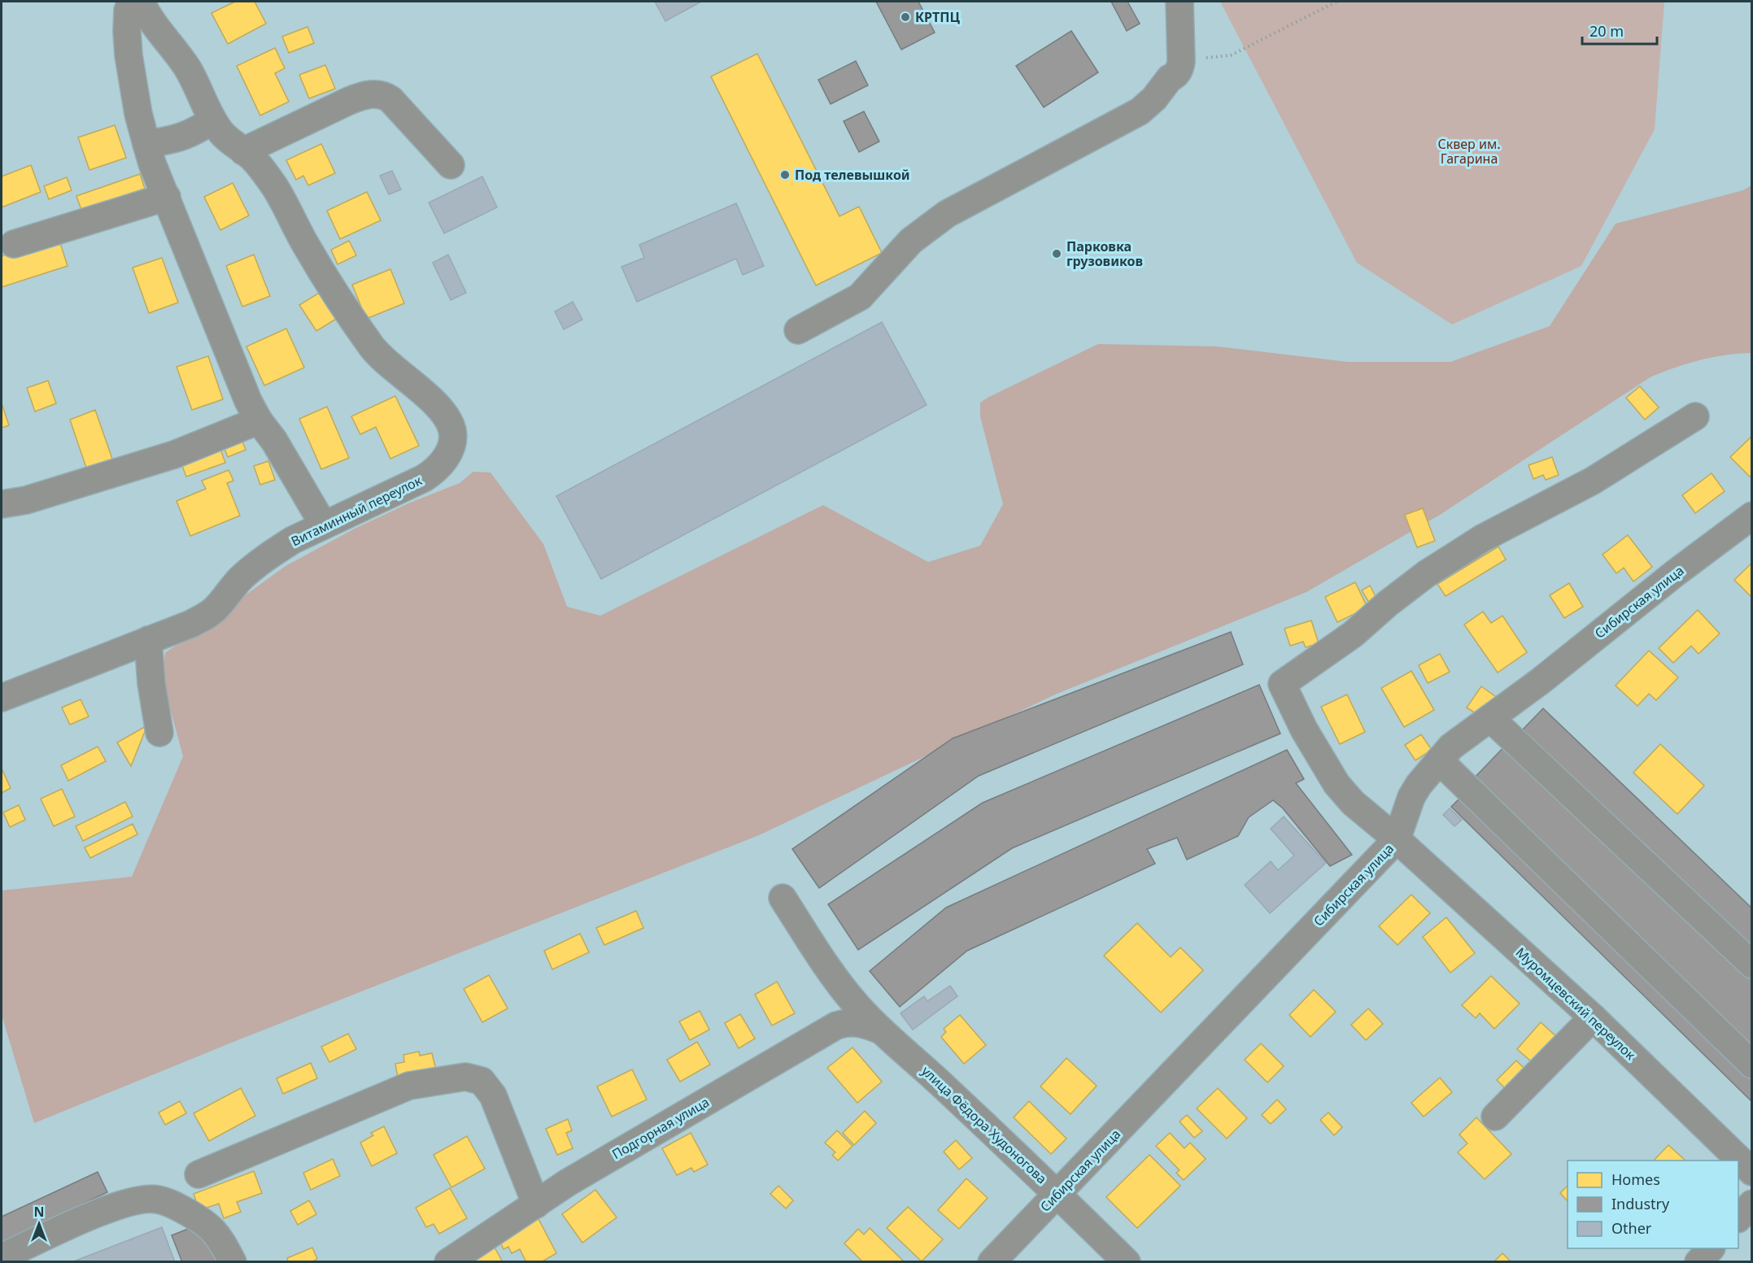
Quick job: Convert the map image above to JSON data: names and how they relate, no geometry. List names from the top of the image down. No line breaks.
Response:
{"streets":{"street":["Витаминный переулок","Сибирская улица","Муромцевский переулок","улица Фёдора Худоногова","Подгорная улица"]},"crossings":[["Сибирская улица","Муромцевский переулок"],["Сибирская улица","улица Фёдора Худоногова"],["улица Фёдора Худоногова","Подгорная улица"]],"parks":["Сквер им. Гагарина"],"places":["КРТПЦ","Под телевышкой","Парковка грузовиков"],"legend":["Homes","Industry","Other"],"scale_bar":"20 m","north":"top"}
